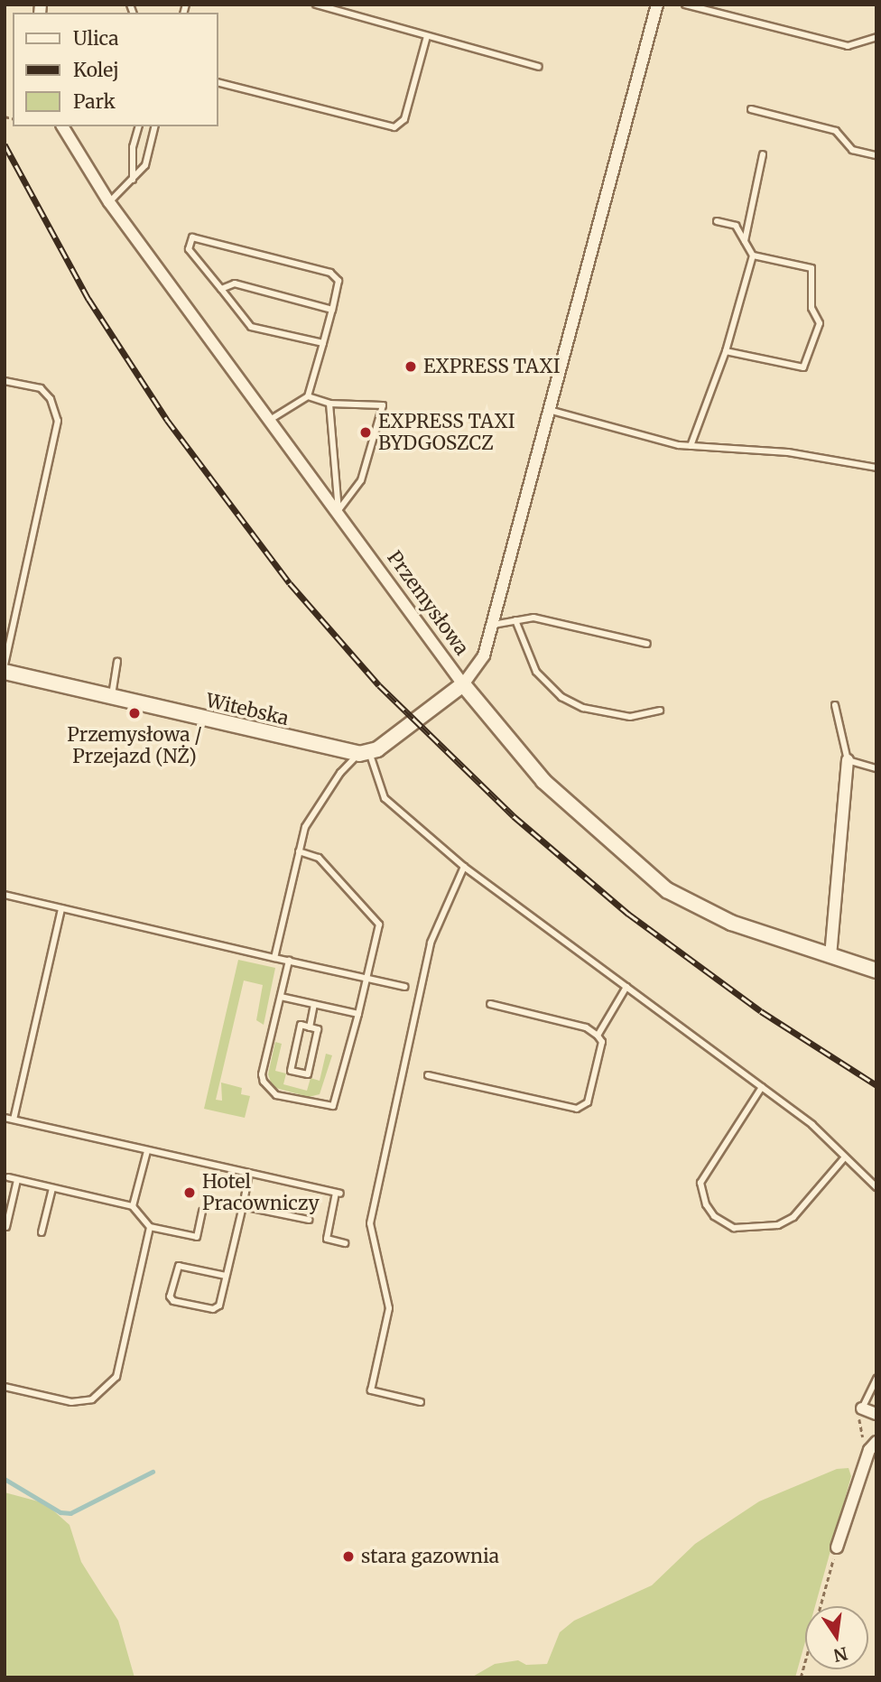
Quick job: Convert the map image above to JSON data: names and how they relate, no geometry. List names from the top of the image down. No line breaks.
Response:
{"streets":{"street":["Przemysłowa","Witebska"]},"places":["EXPRESS TAXI","EXPRESS TAXI BYDGOSZCZ","Przemysłowa / Przejazd (NŻ)","Hotel Pracowniczy","stara gazownia"],"legend":["Ulica","Kolej","Park"],"north":"bottom"}
